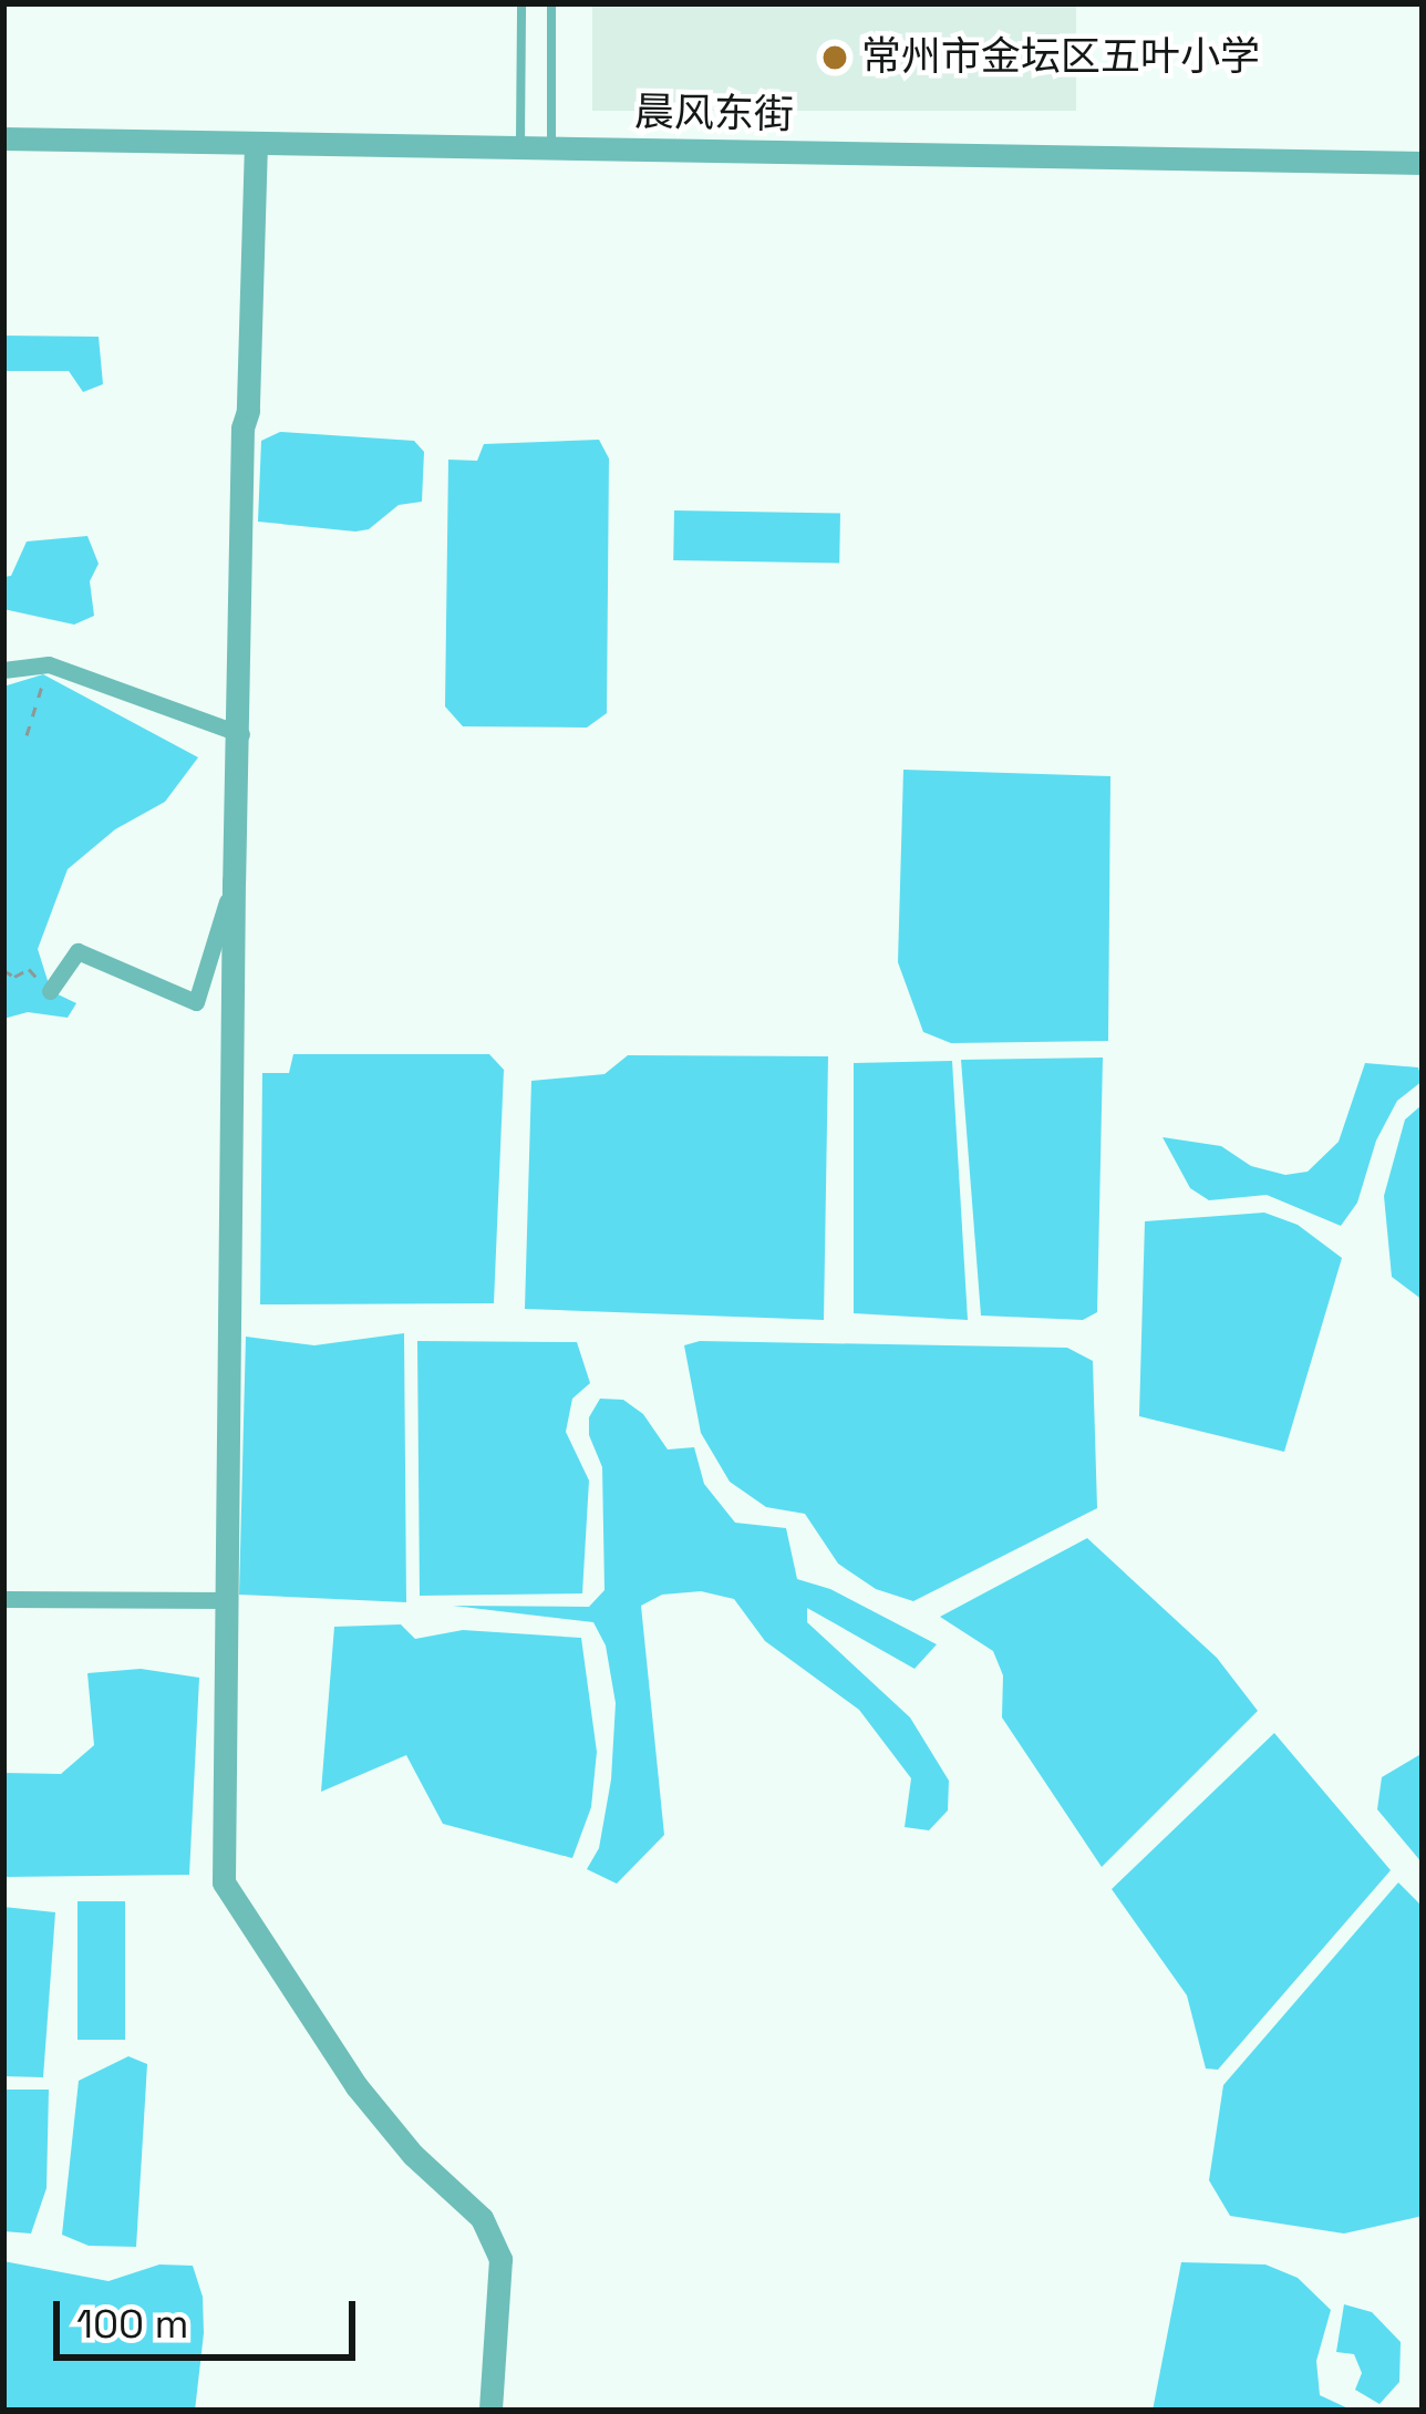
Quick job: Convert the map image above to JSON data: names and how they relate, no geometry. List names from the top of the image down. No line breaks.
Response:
{"streets":{"street":["晨风东街"]},"places":["常州市金坛区五叶小学"],"scale_bar":"100 m"}
